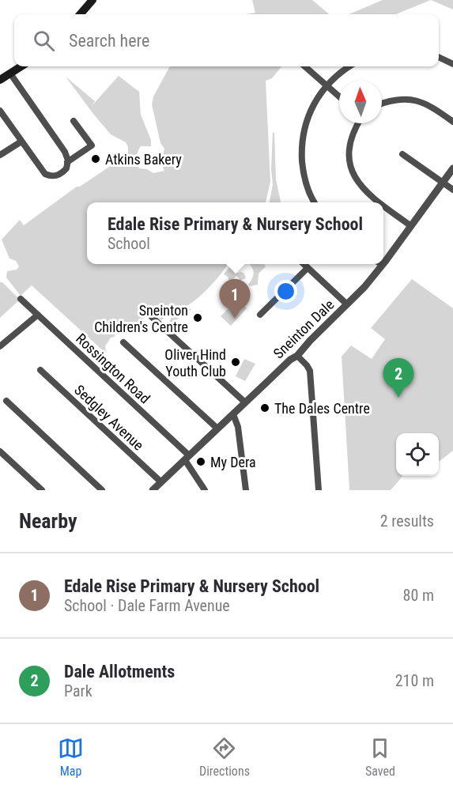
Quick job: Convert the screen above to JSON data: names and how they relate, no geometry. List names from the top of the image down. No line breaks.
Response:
{"streets":{"street":["Sneinton Dale","Rossington Road","Sedgley Avenue"]},"crossings":[["Sneinton Dale","Rossington Road"],["Sneinton Dale","Sedgley Avenue"]],"places":["Atkins Bakery","Sneinton Children's Centre","Oliver Hind Youth Club","The Dales Centre","My Dera"],"north":"top","page":{"search":"Search here","popup":["Edale Rise Primary & Nursery School","School"],"pins":["1","2"],"heading":["Nearby","2 results"],"list":[{"mark":"1","name":"Edale Rise Primary & Nursery School","note":"School · Dale Farm Avenue","value":"80 m"},{"mark":"2","name":"Dale Allotments","note":"Park","value":"210 m"}],"nav":["Map","Directions","Saved"]}}
